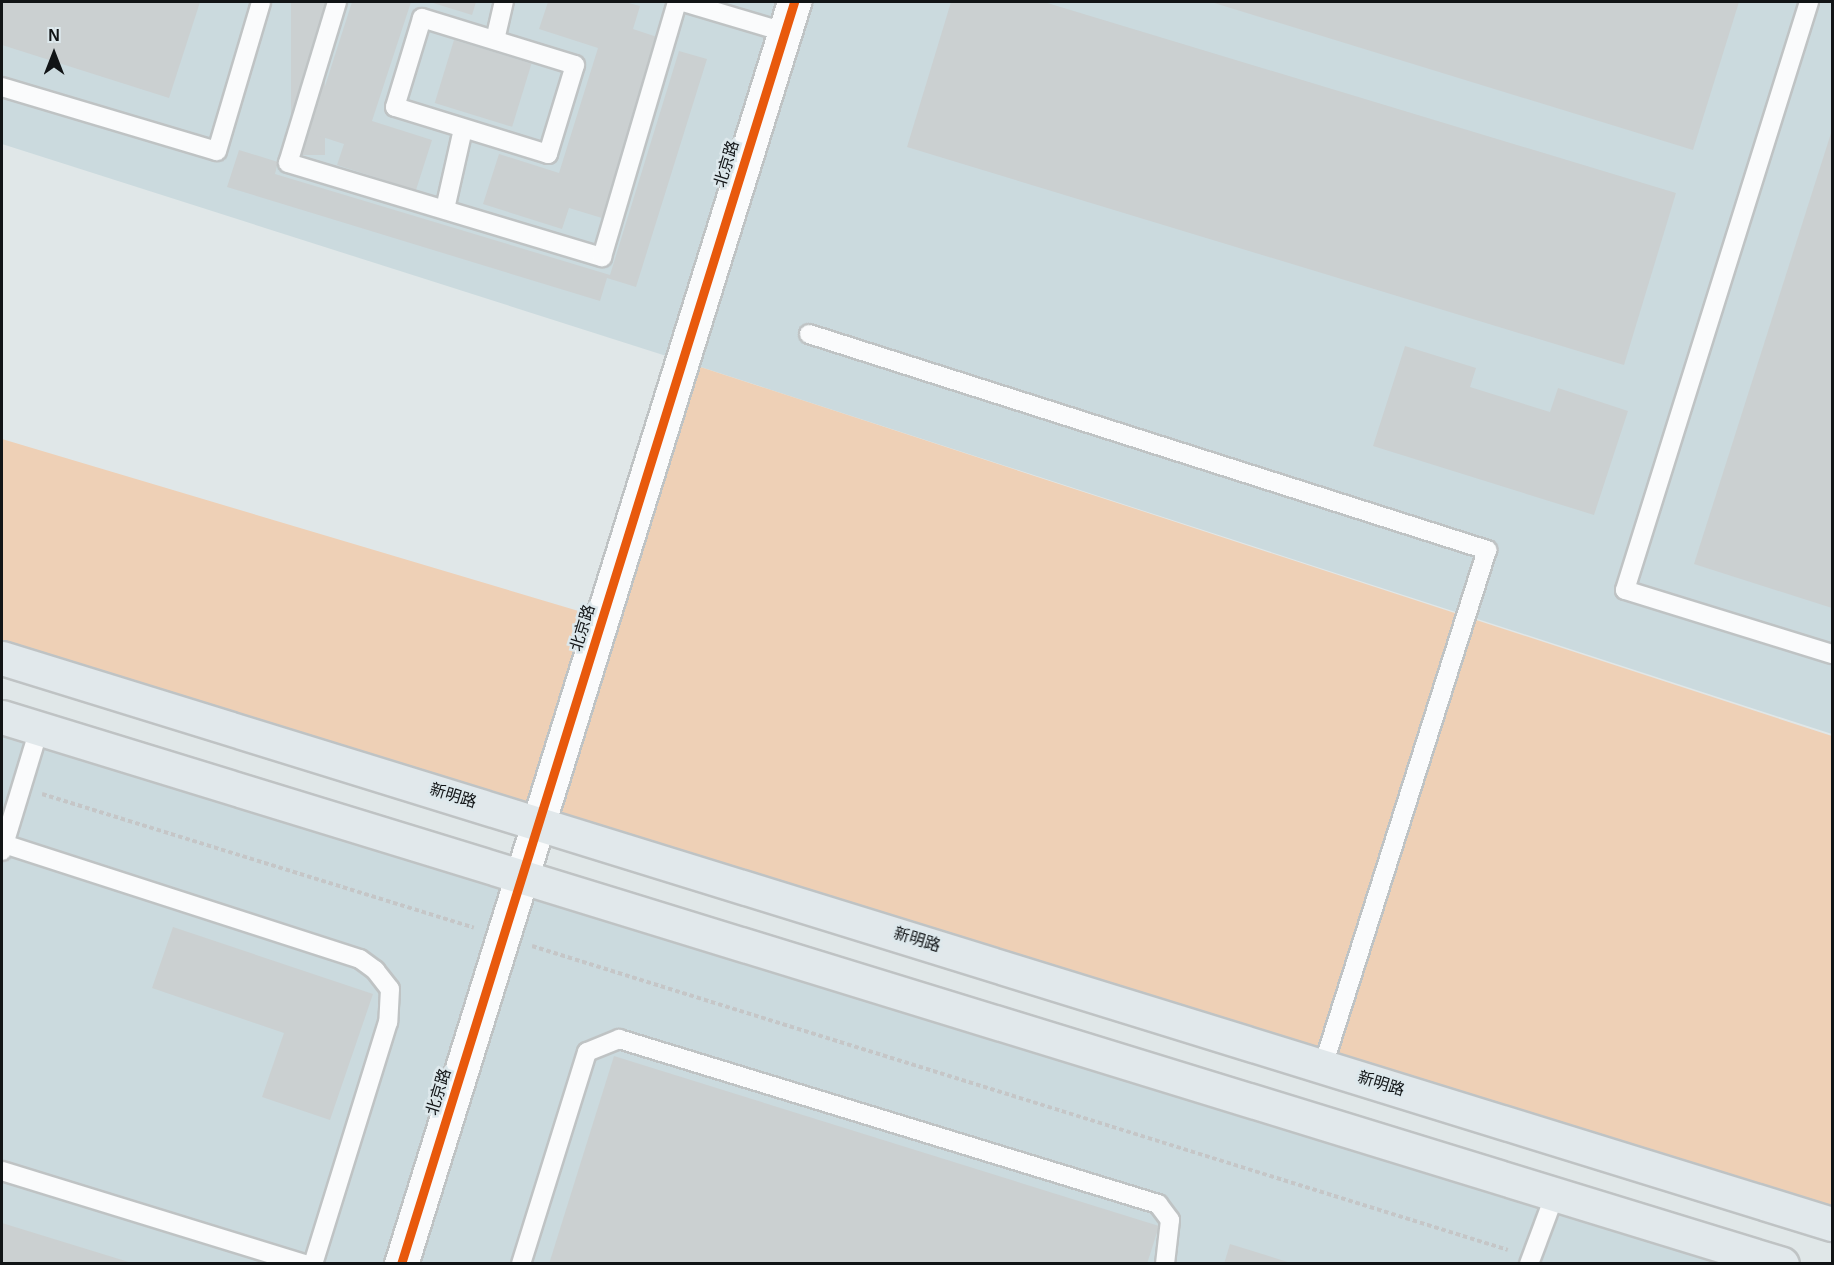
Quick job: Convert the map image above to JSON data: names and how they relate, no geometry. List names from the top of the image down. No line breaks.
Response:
{"streets":{"main road":["新明路"],"street":["北京路"]},"crossings":[["北京路","新明路"]],"north":"top"}
